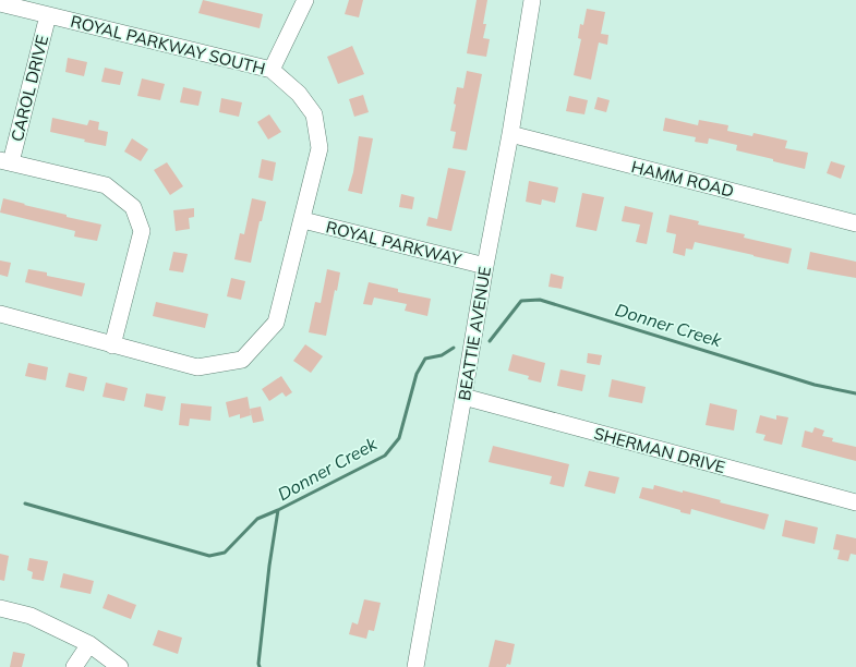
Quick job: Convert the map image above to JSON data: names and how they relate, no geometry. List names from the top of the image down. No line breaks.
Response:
{"streets":{"street":["ROYAL PARKWAY SOUTH","CAROL DRIVE","HAMM ROAD","ROYAL PARKWAY","BEATTIE AVENUE","SHERMAN DRIVE"]},"crossings":[["ROYAL PARKWAY SOUTH","CAROL DRIVE"],["ROYAL PARKWAY SOUTH","ROYAL PARKWAY"],["HAMM ROAD","BEATTIE AVENUE"],["ROYAL PARKWAY","BEATTIE AVENUE"],["BEATTIE AVENUE","SHERMAN DRIVE"]],"water":["Donner Creek"]}
